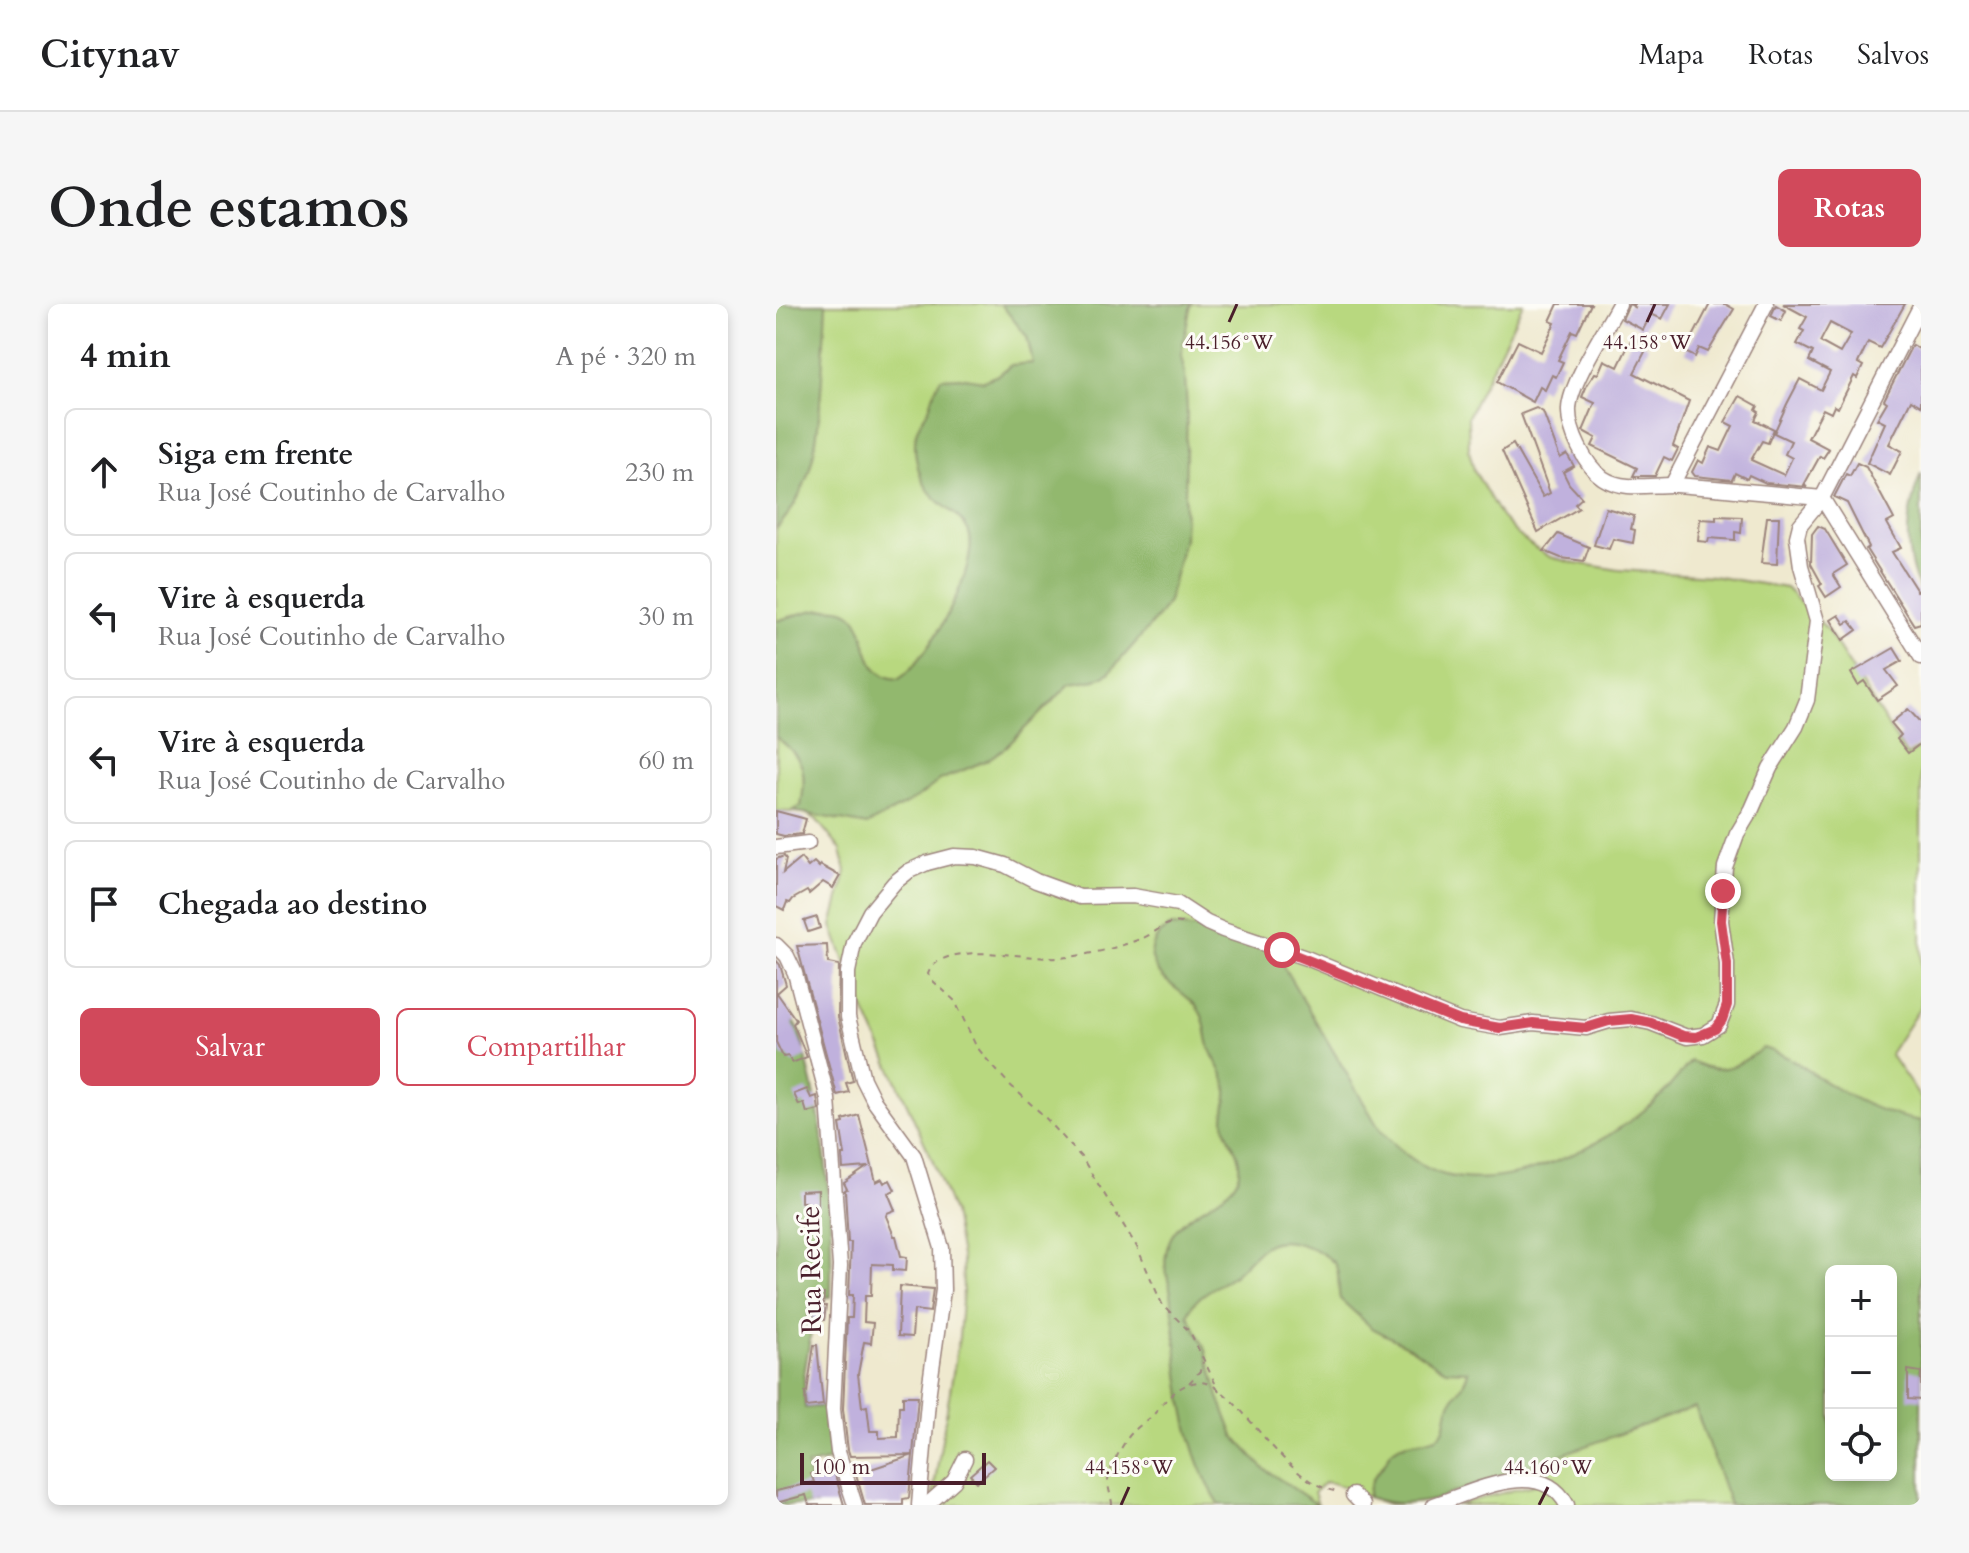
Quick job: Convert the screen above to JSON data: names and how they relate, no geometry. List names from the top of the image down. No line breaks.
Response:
{"streets":{"street":["Rua Recife"]},"scale_bar":"100 m","page":{"header":"Citynav","nav":["Mapa","Rotas","Salvos"],"buttons":["Rotas",["Salvar","Compartilhar"]],"title":"Onde estamos","heading":["4 min","A pé · 320 m"],"list":[["Siga em frente","Rua José Coutinho de Carvalho","230 m"],["Vire à esquerda","Rua José Coutinho de Carvalho","30 m"],["Vire à esquerda","Rua José Coutinho de Carvalho","60 m"],"Chegada ao destino"],"map_buttons":["+","−"],"scale":"100 m"},"coordinates":["44.156°W","44.158°W","44.160°W"]}
